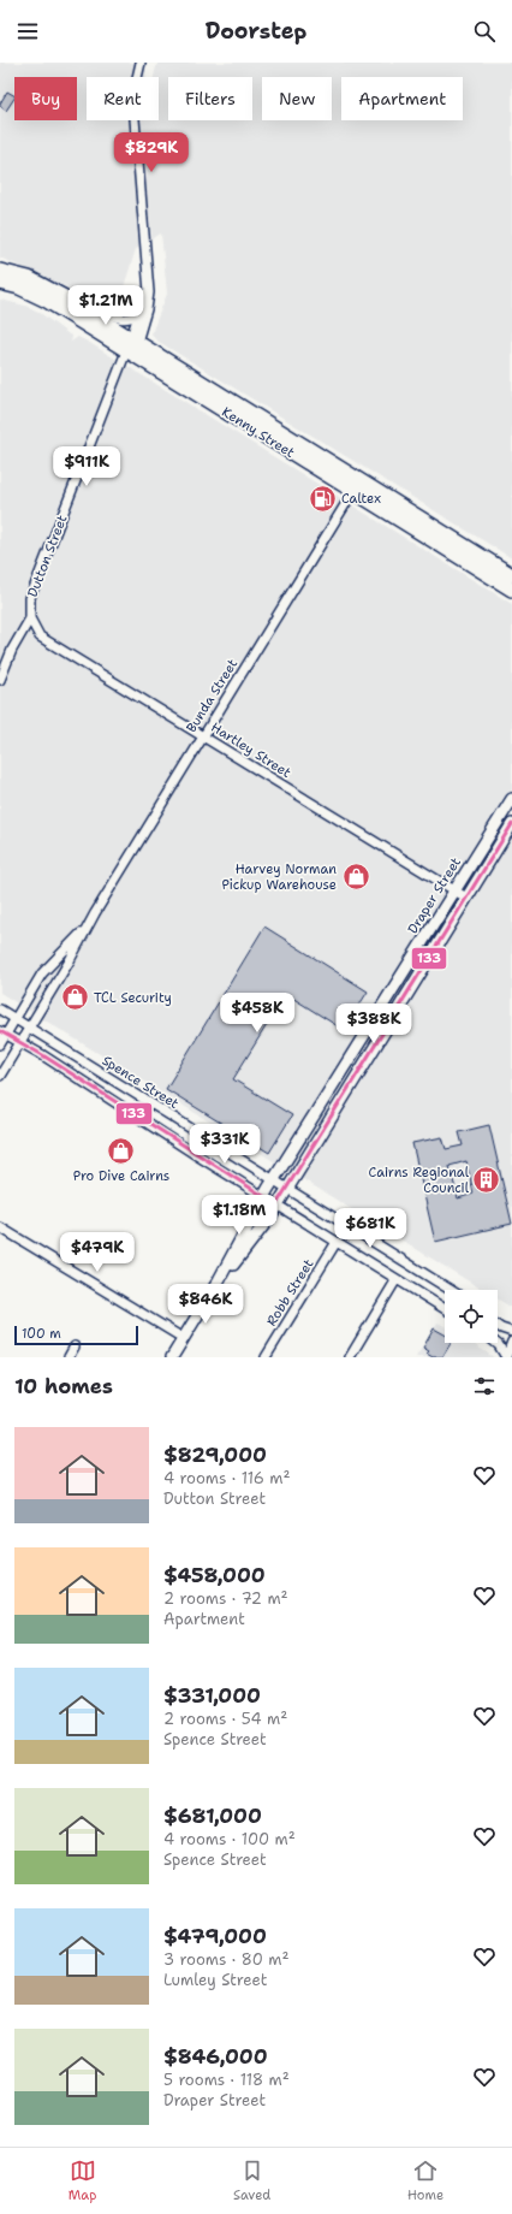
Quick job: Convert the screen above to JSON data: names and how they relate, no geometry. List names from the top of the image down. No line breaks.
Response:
{"streets":{"highway":["Kenny Street","Dutton Street"],"main road":["Draper Street"],"street":["Bunda Street","Hartley Street","Spence Street","Robb Street"]},"crossings":[["Kenny Street","Dutton Street"],["Kenny Street","Bunda Street"],["Dutton Street","Hartley Street"],["Bunda Street","Hartley Street"],["Bunda Street","Spence Street"],["Hartley Street","Draper Street"],["Draper Street","Spence Street"]],"places":{"fuel station":["Caltex"],"shop":["Harvey Norman Pickup Warehouse","TCL Security","Pro Dive Cairns"],"building":["Cairns Regional Council"]},"lines":["transit line 133"],"scale_bar":"100 m","page":{"header":"Doorstep","chip":["Buy","Rent","Filters","New","Apartment"],"price":["$829K","$1.21M","$911K","$458K","$388K","$331K","$1.18M","$681K","$479K","$846K"],"scale":"100 m","heading":"10 homes","list":[{"name":"$829,000","note":"4 rooms · 116 m² · Dutton Street"},{"name":"$458,000","note":"2 rooms · 72 m² · Apartment"},{"name":"$331,000","note":"2 rooms · 54 m² · Spence Street"},{"name":"$681,000","note":"4 rooms · 100 m² · Spence Street"},{"name":"$479,000","note":"3 rooms · 80 m² · Lumley Street"},{"name":"$846,000","note":"5 rooms · 118 m² · Draper Street"}],"tabs":["Map","Saved","Home"]}}
